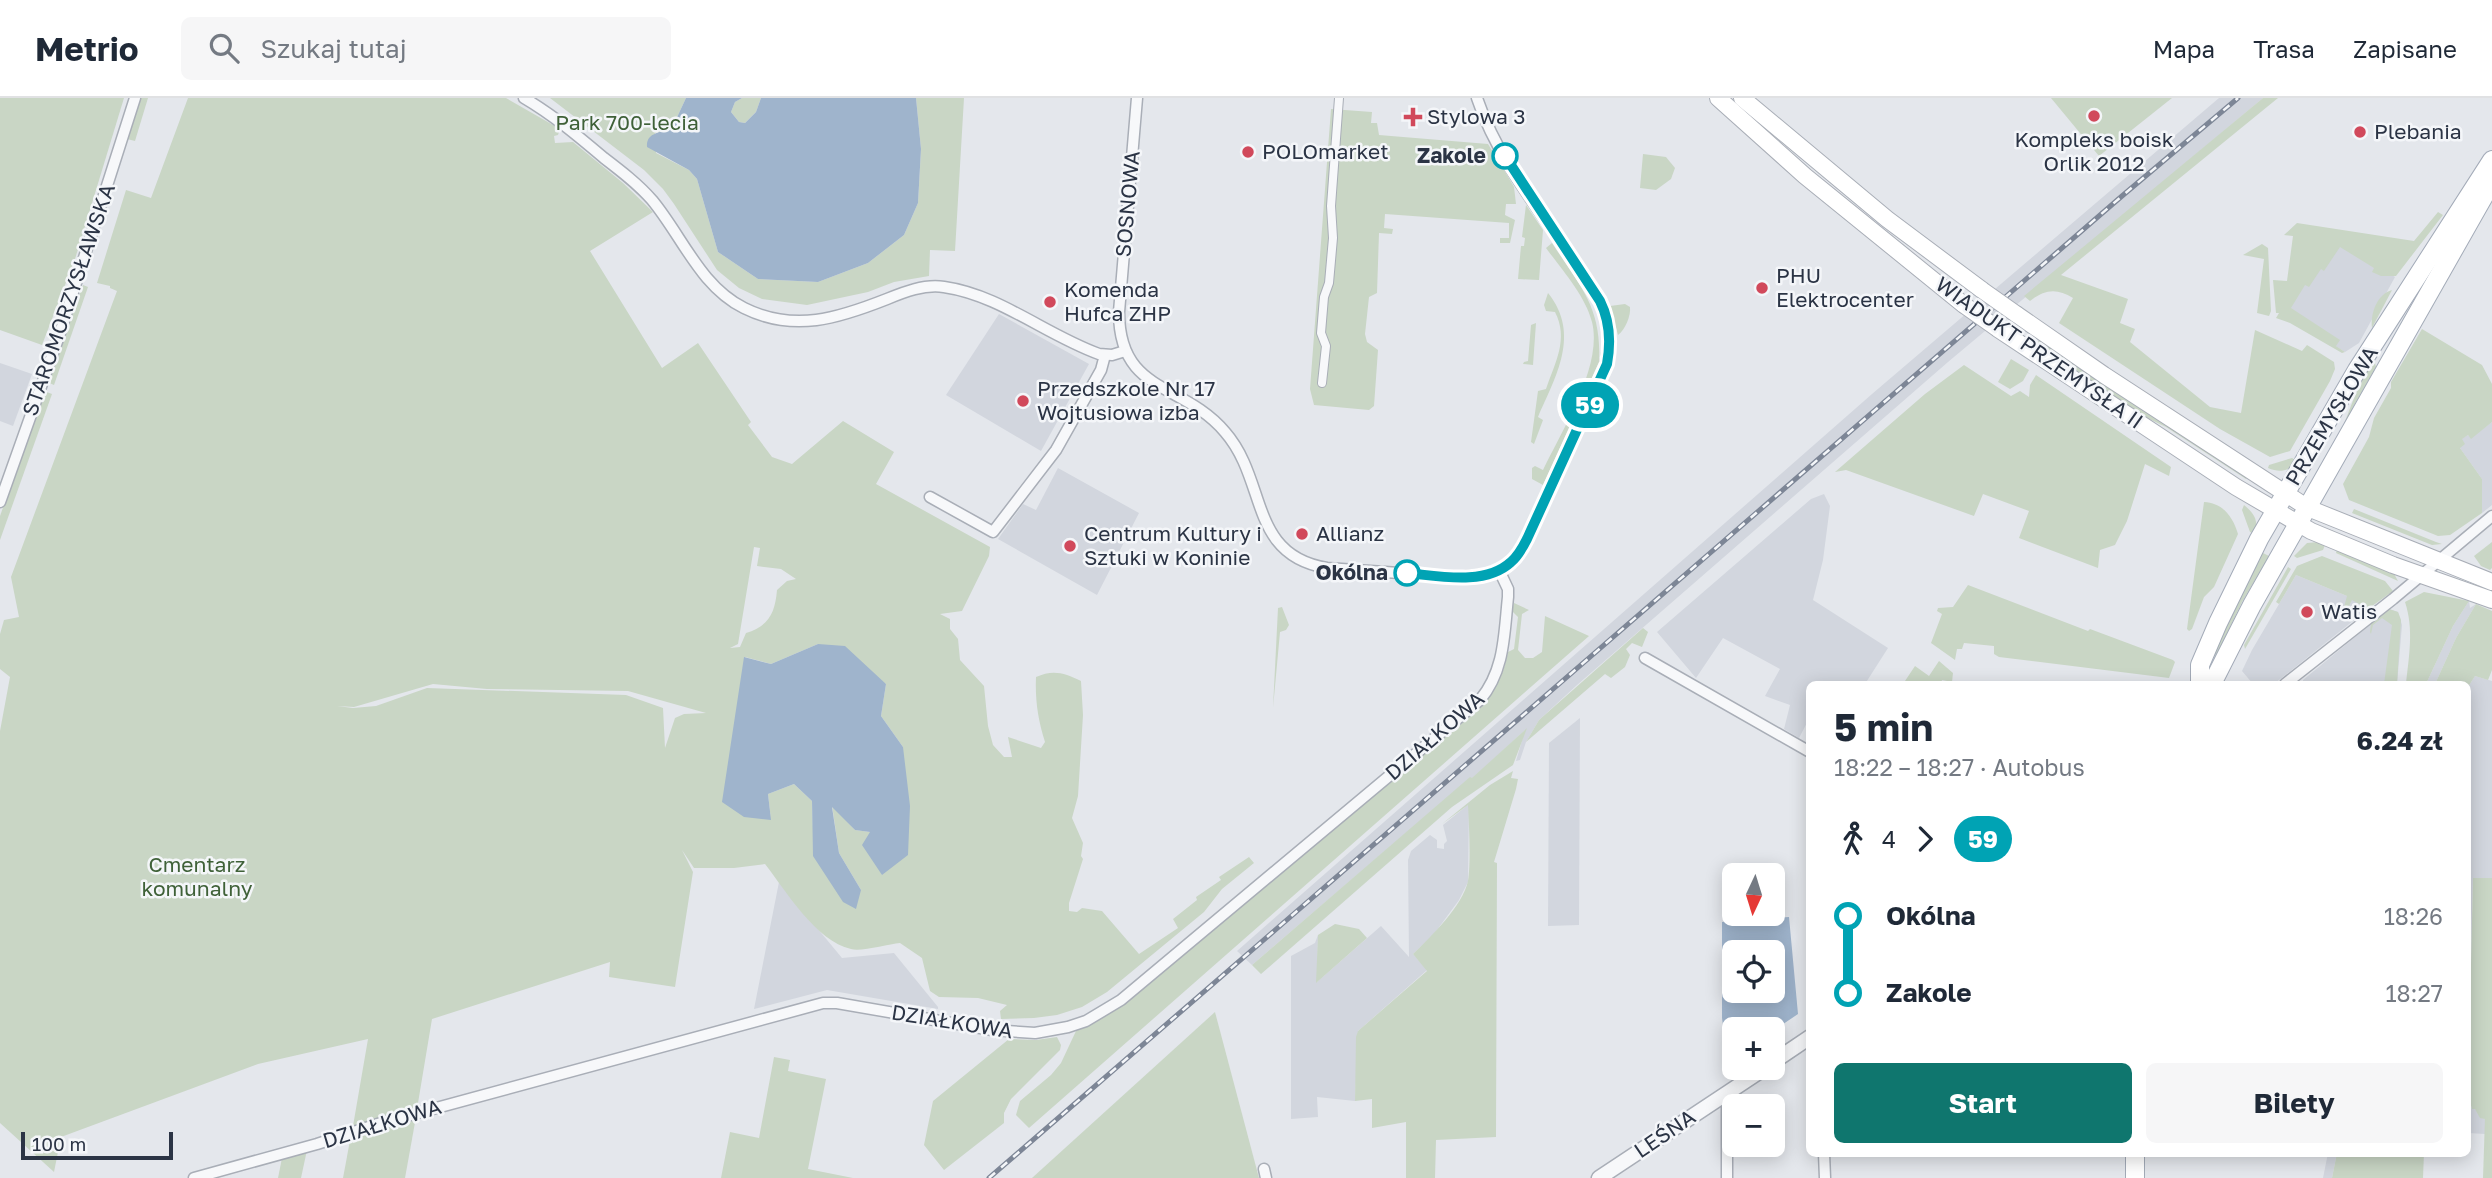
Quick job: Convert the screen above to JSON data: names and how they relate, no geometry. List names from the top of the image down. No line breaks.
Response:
{"streets":{"main road":["WIADUKT PRZEMYSŁA II","PRZEMYSŁOWA"],"street":["SOSNOWA","STAROMORZYSŁAWSKA","DZIAŁKOWA","LEŚNA"]},"crossings":[["WIADUKT PRZEMYSŁA II","PRZEMYSŁOWA"]],"parks":["Park 700-lecia","Cmentarz komunalny"],"places":{"other":["Kompleks boisk Orlik 2012","Plebania","POLOmarket","Zakole","PHU Elektrocenter","Komenda Hufca ZHP","Przedszkole Nr 17 Wojtusiowa izba","Allianz","Centrum Kultury i Sztuki w Koninie","Okólna","Watis"],"health":["Stylowa 3"]},"lines":["bus line 59"],"scale_bar":"100 m","north":"bottom","page":{"header":"Metrio","search":"Szukaj tutaj","nav":["Mapa","Trasa","Zapisane"],"on_map":"59","heading":["5 min","18:22 – 18:27 · Autobus","6.24 zł"],"legs":["4","59"],"map_buttons":["+","−"],"list":[{"name":"Okólna","value":"18:26"},{"name":"Zakole","value":"18:27"}],"buttons":["Start","Bilety"],"scale":"100 m"}}
